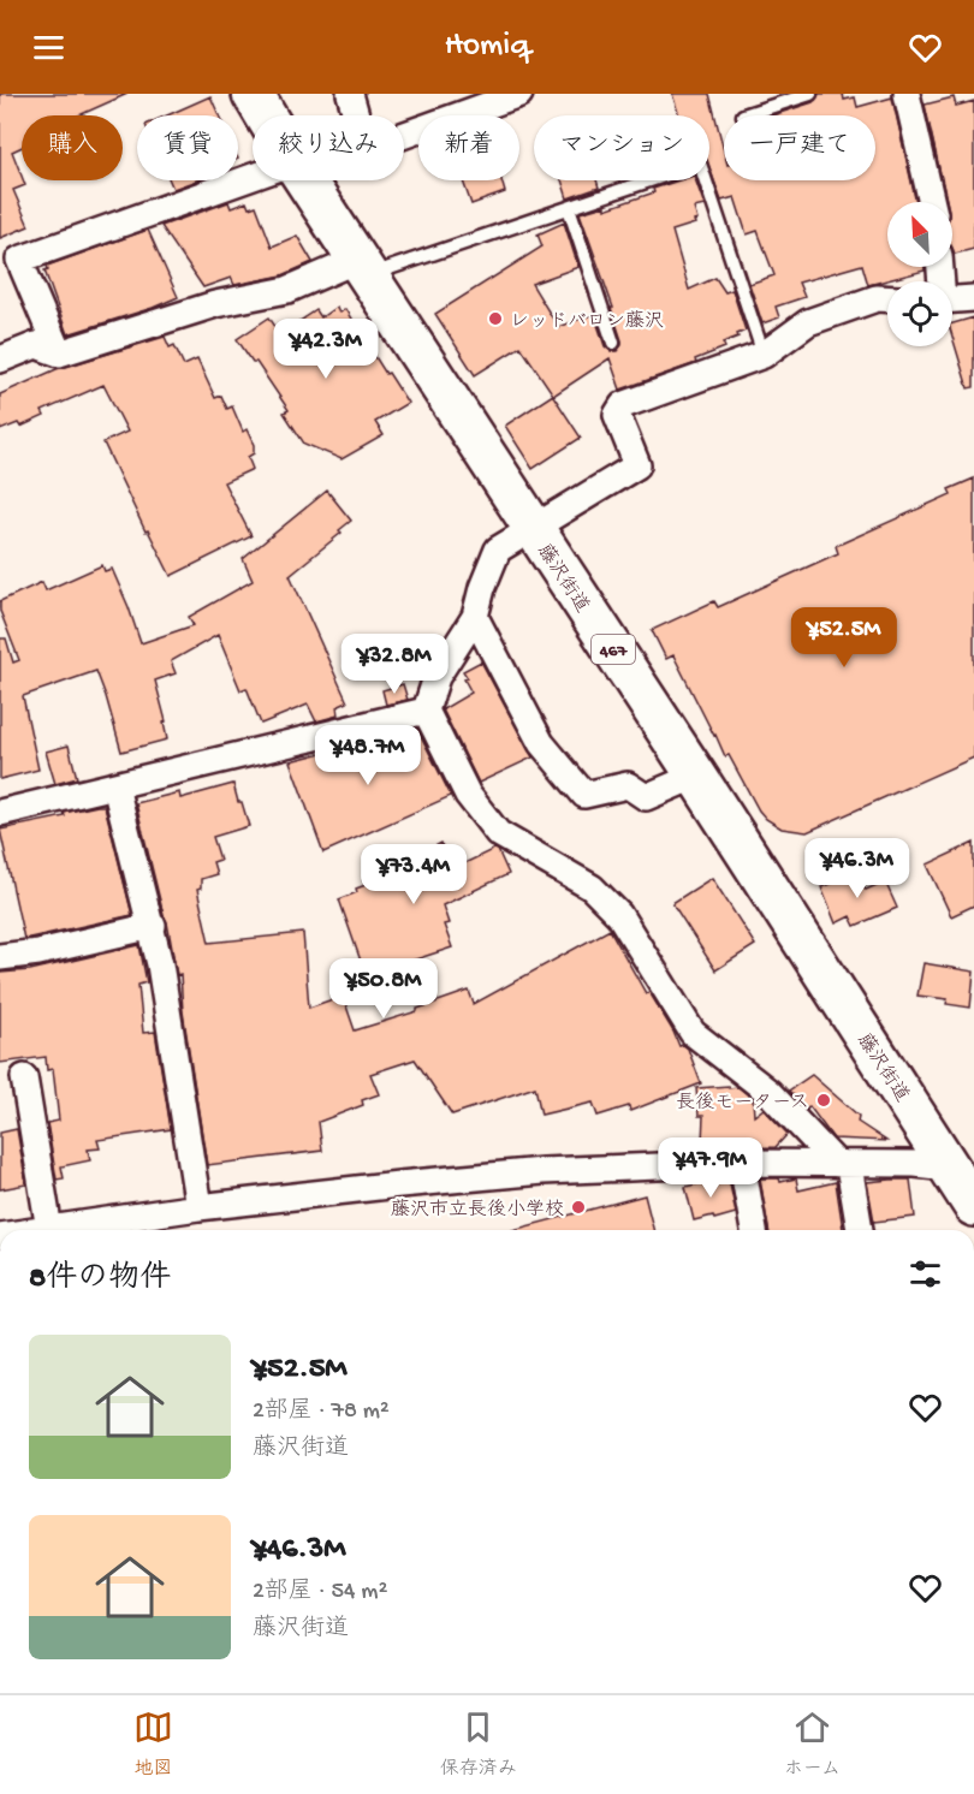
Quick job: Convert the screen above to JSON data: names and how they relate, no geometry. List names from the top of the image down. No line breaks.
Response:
{"streets":{"highway":["藤沢街道","467"]},"places":["レッドバロン藤沢","長後モータース","藤沢市立長後小学校"],"north":"top left","page":{"header":"Homiq","chip":["購入","賃貸","絞り込み","新着","マンション","一戸建て"],"price":["¥42.3M","¥52.5M","¥32.8M","¥48.7M","¥46.3M","¥73.4M","¥50.8M","¥47.9M"],"heading":"8件の物件","list":[{"name":"¥52.5M","note":"2部屋 · 78 m² · 藤沢街道"},{"name":"¥46.3M","note":"2部屋 · 54 m² · 藤沢街道"}],"tabs":["地図","保存済み","ホーム"]}}
